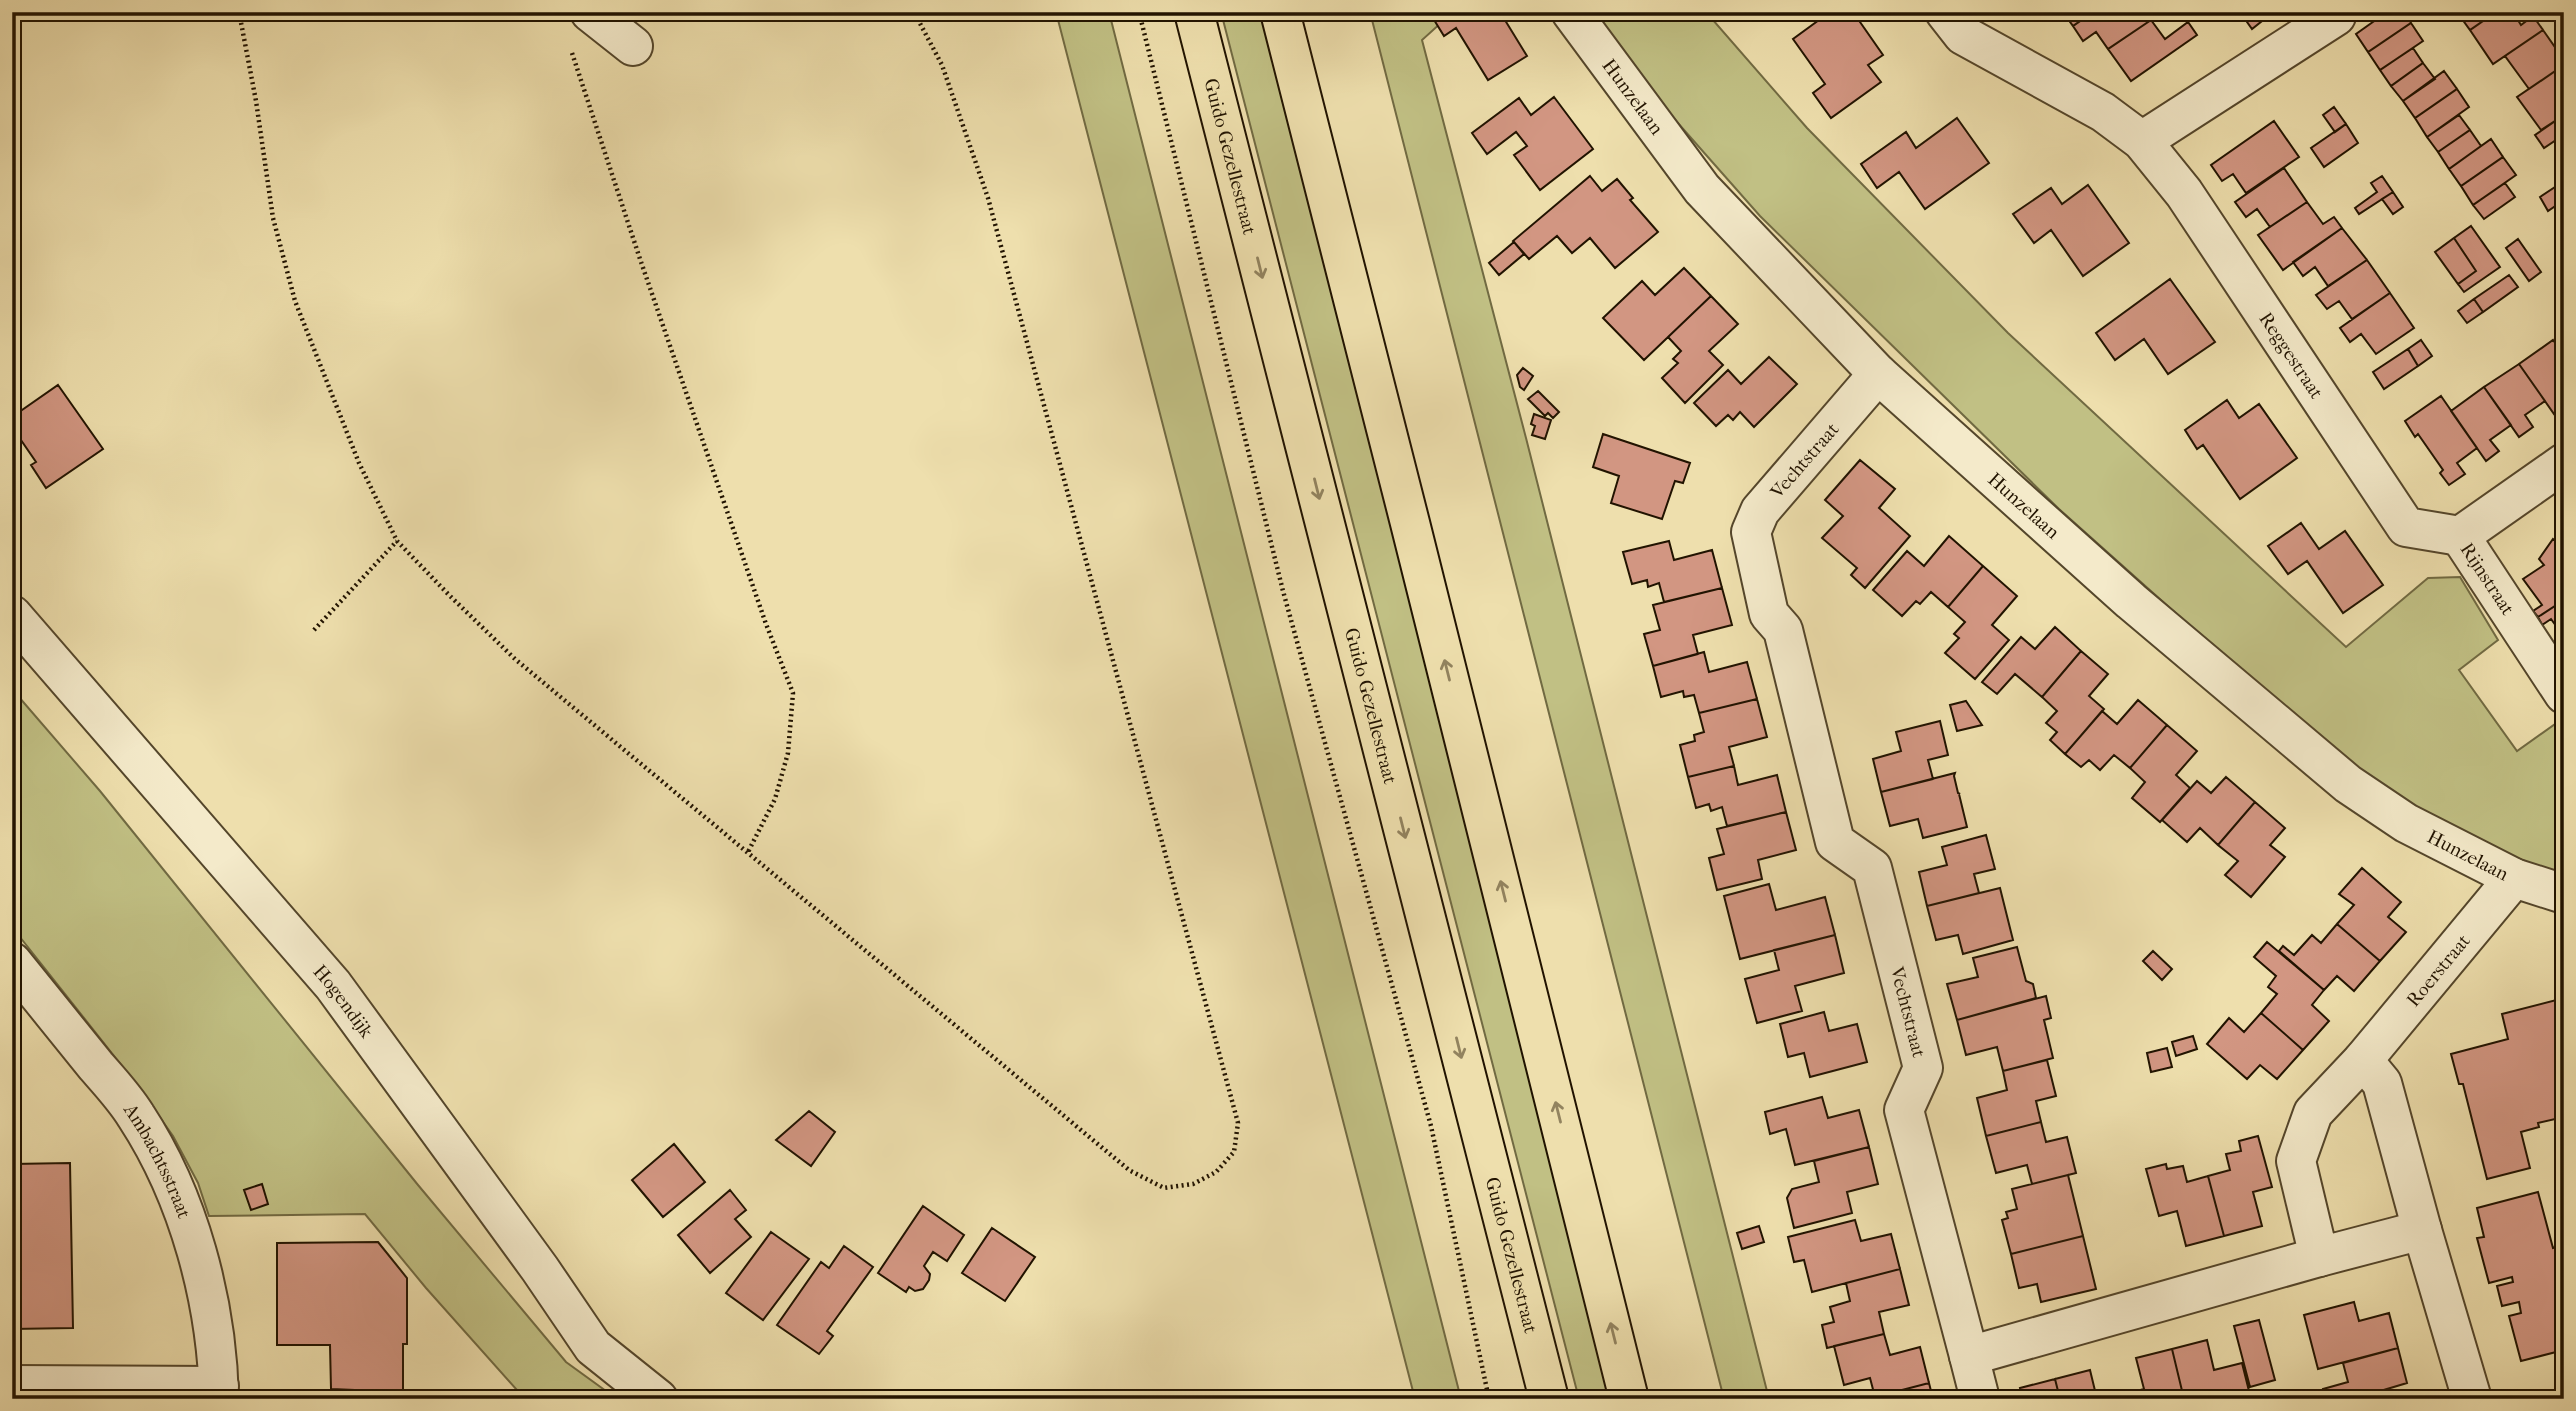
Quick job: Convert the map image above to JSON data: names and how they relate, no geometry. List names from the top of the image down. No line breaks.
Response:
{"streets":{"main road":["Guido Gezellestraat"],"street":["Hunzelaan","Reggestraat","Vechtstraat","Rijnstraat","Roerstraat","Hogendijk","Ambachtsstraat"]},"crossings":[["Hunzelaan","Vechtstraat"],["Hunzelaan","Roerstraat"],["Reggestraat","Rijnstraat"]]}
